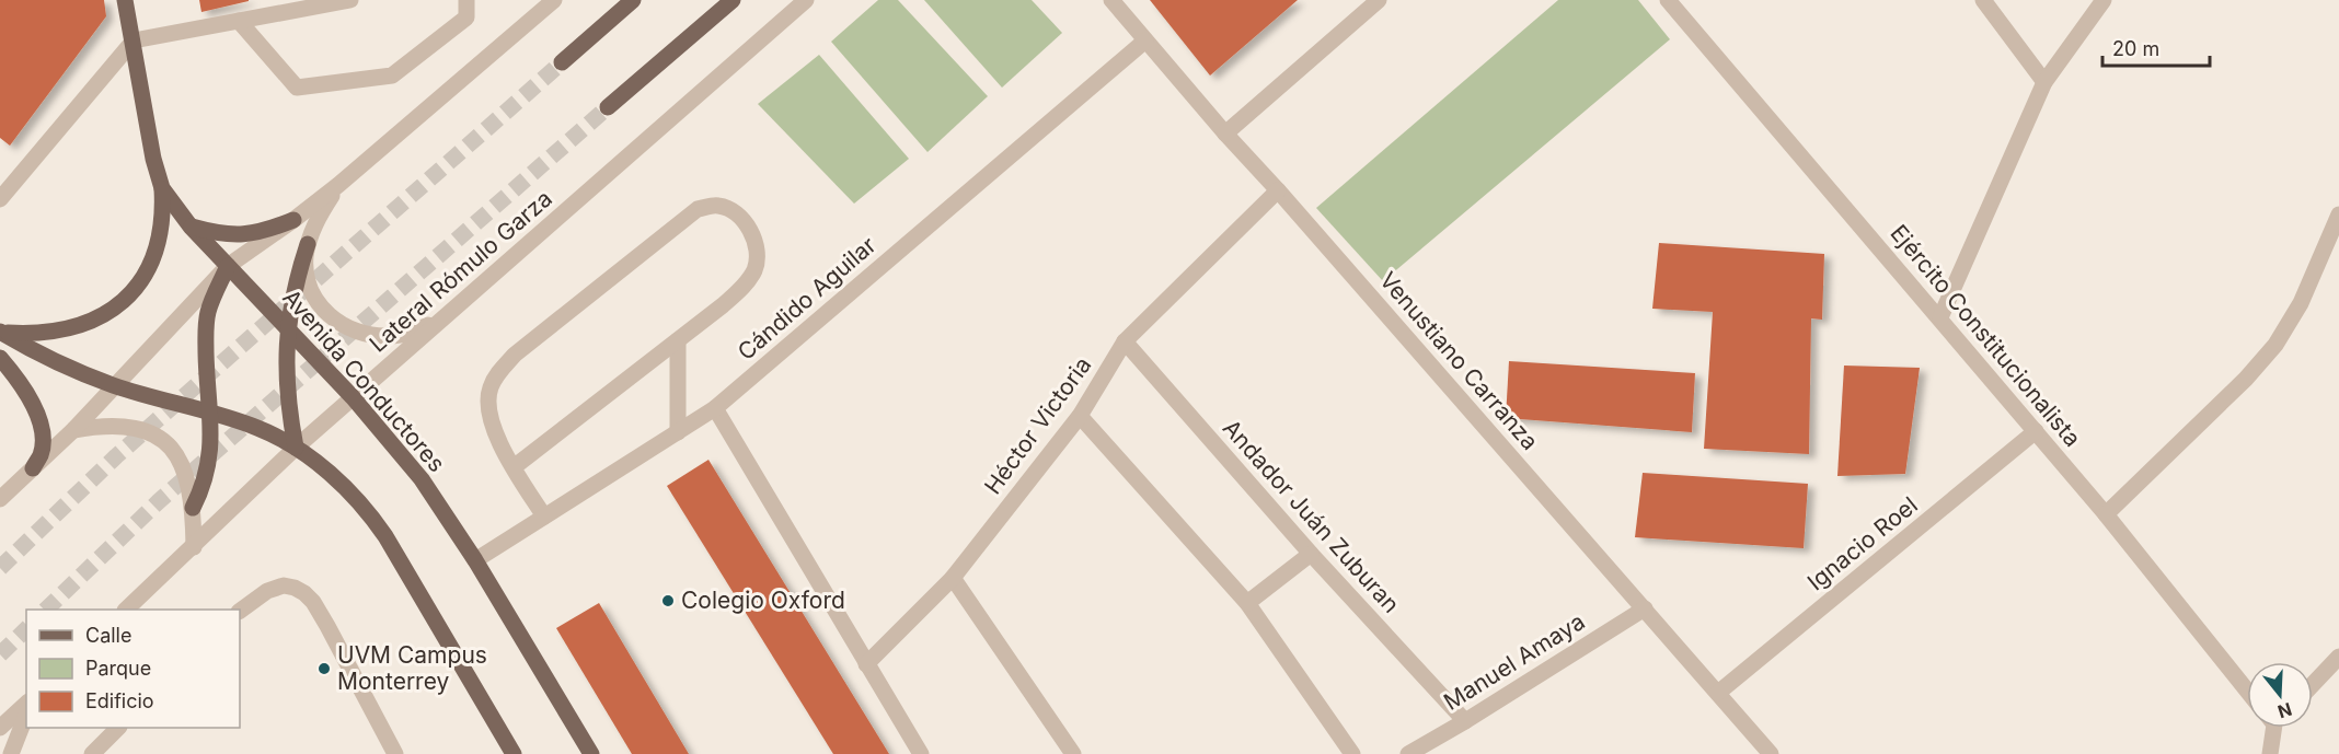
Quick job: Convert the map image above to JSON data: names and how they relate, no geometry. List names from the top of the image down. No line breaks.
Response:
{"streets":{"main road":["Avenida Conductores"],"street":["Lateral Rómulo Garza","Cándido Aguilar","Ejército Constitucionalista","Venustiano Carranza","Héctor Victoria","Andador Juán Zuburan","Ignacio Roel","Manuel Amaya"]},"crossings":[["Lateral Rómulo Garza","Avenida Conductores"],["Cándido Aguilar","Venustiano Carranza"],["Cándido Aguilar","Avenida Conductores"],["Ejército Constitucionalista","Ignacio Roel"],["Venustiano Carranza","Héctor Victoria"],["Venustiano Carranza","Ignacio Roel"],["Venustiano Carranza","Manuel Amaya"],["Héctor Victoria","Andador Juán Zuburan"],["Andador Juán Zuburan","Manuel Amaya"]],"places":["Colegio Oxford","UVM Campus Monterrey"],"legend":["Calle","Parque","Edificio"],"scale_bar":"20 m","north":"bottom"}
